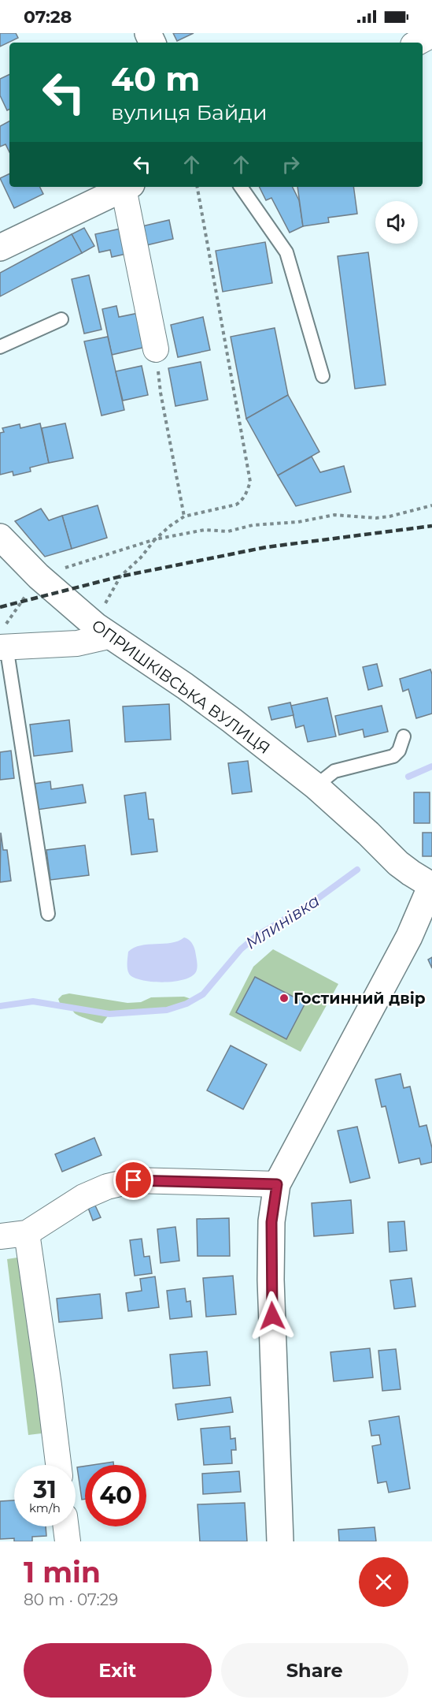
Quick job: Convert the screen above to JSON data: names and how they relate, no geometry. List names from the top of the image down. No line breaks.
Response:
{"streets":{"street":["ОПРИШКІВСЬКА ВУЛИЦЯ"]},"water":["Млинівка"],"places":["Гостинний двір"],"page":{"status":"07:28","turn":["40 m","вулиця Байди"],"speed":"31 km/h","limit":"40","heading":["1 min","80 m · 07:29"],"buttons":["Exit","Share"]}}
